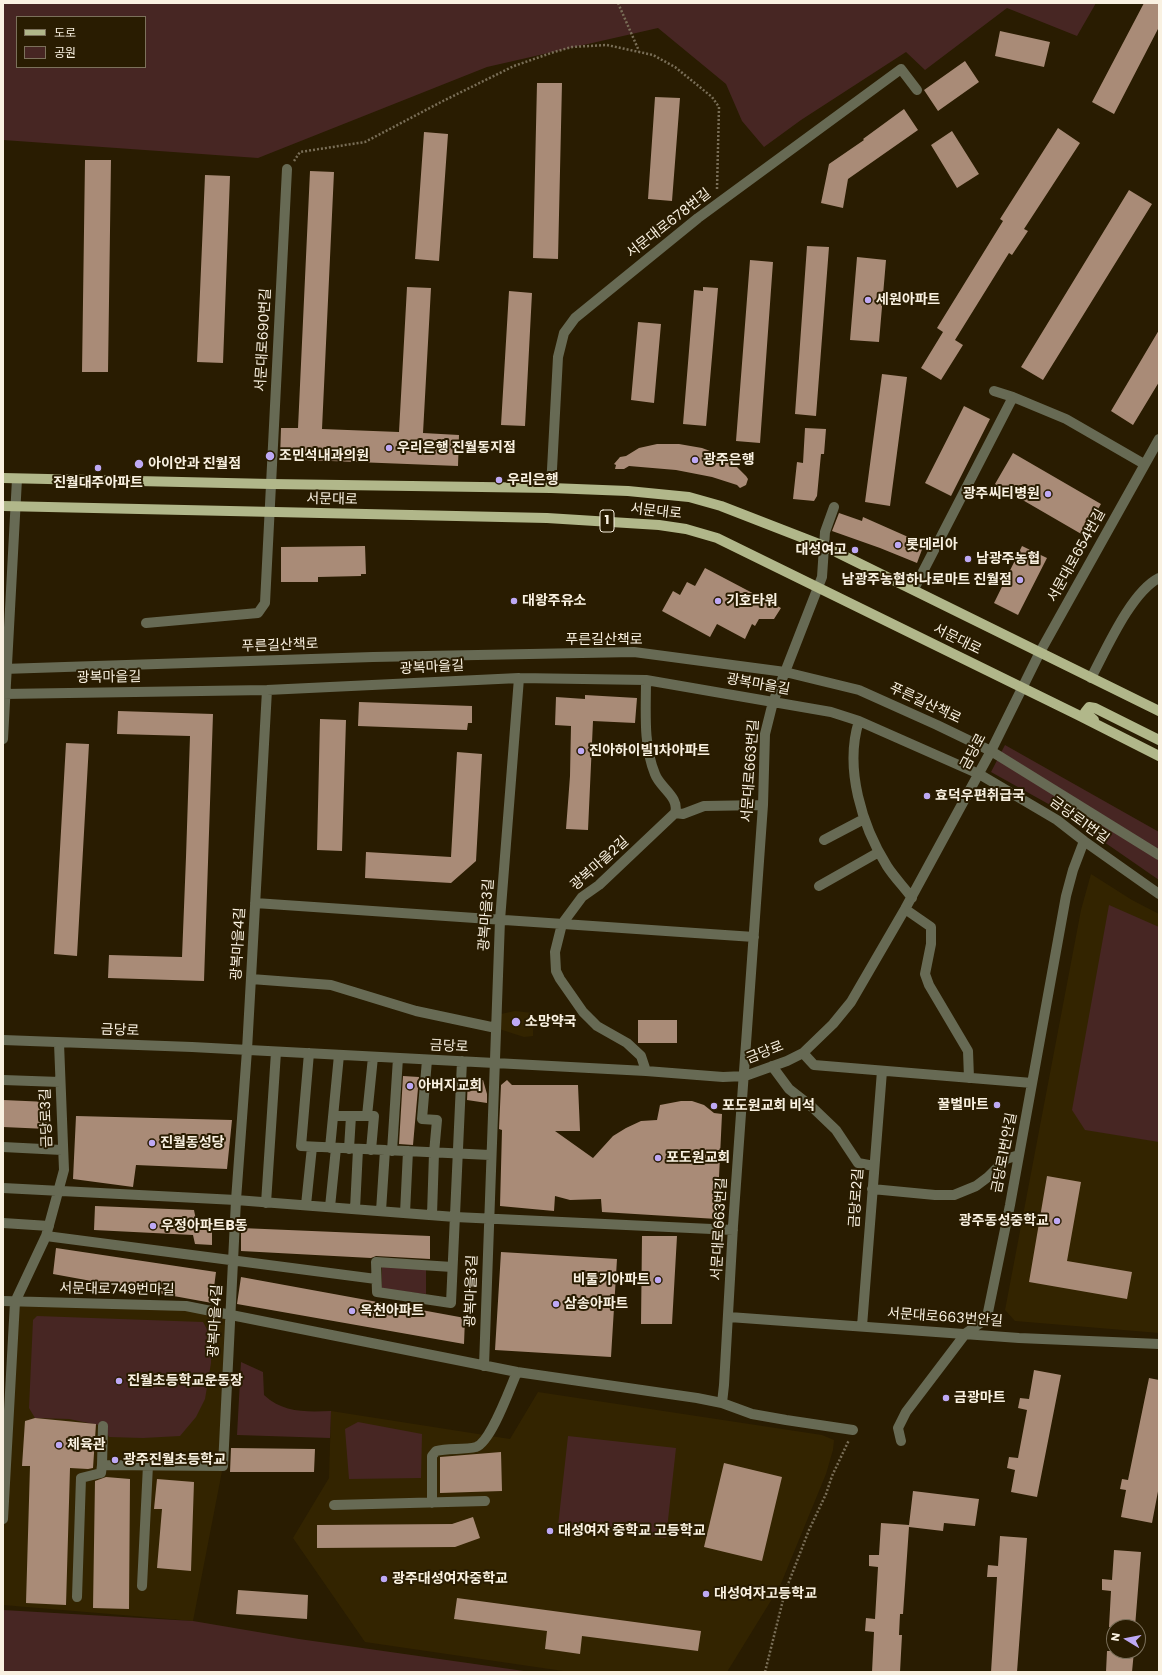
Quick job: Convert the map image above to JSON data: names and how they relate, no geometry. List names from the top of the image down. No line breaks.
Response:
{"streets":{"main road":["서문대로","1"],"street":["서문대로678번길","서문대로690번길","서문대로654번길","푸른길산책로","광복마을길","금당로","서문대로663번길","금당로1번길","광복마을2길","광복마을3길","광복마을4길","금당로3길","금당로1번안길","금당로2길","서문대로749번마길","서문대로663번안길"]},"crossings":[["서문대로678번길","서문대로"],["서문대로690번길","서문대로"],["서문대로","서문대로654번길"],["서문대로","금당로"],["서문대로","서문대로663번길"],["서문대로654번길","금당로"],["푸른길산책로","금당로"],["푸른길산책로","서문대로663번길"],["광복마을길","금당로"],["광복마을길","서문대로663번길"],["광복마을길","금당로1번길"],["광복마을길","광복마을3길"],["광복마을길","광복마을4길"],["금당로","서문대로663번길"],["금당로","금당로1번길"],["금당로","광복마을2길"],["금당로","광복마을3길"],["금당로","광복마을4길"],["금당로","금당로3길"],["서문대로663번길","서문대로749번마길"],["서문대로663번길","서문대로663번안길"],["금당로1번길","금당로1번안길"],["광복마을3길","서문대로749번마길"],["광복마을4길","서문대로749번마길"],["금당로3길","서문대로749번마길"],["금당로1번안길","서문대로663번안길"],["금당로2길","서문대로663번안길"]],"places":["세원아파트","우리은행 진월동지점","조민석내과의원","광주은행","아이안과 진월점","진월대주아파트","우리은행","광주씨티병원","롯데리아","대성여고","남광주농협","남광주농협하나로마트 진월점","대왕주유소","기호타워","진아하이빌1차아파트","효덕우편취급국","소망약국","아버지교회","꿀벌마트","포도원교회 비석","진월동성당","포도원교회","광주동성중학교","우정아파트B동","비둘기아파트","삼송아파트","옥천아파트","진월초등학교운동장","금광마트","체육관","광주진월초등학교","대성여자 중학교 고등학교","광주대성여자중학교","대성여자고등학교"],"legend":["도로","공원"],"north":"left"}
